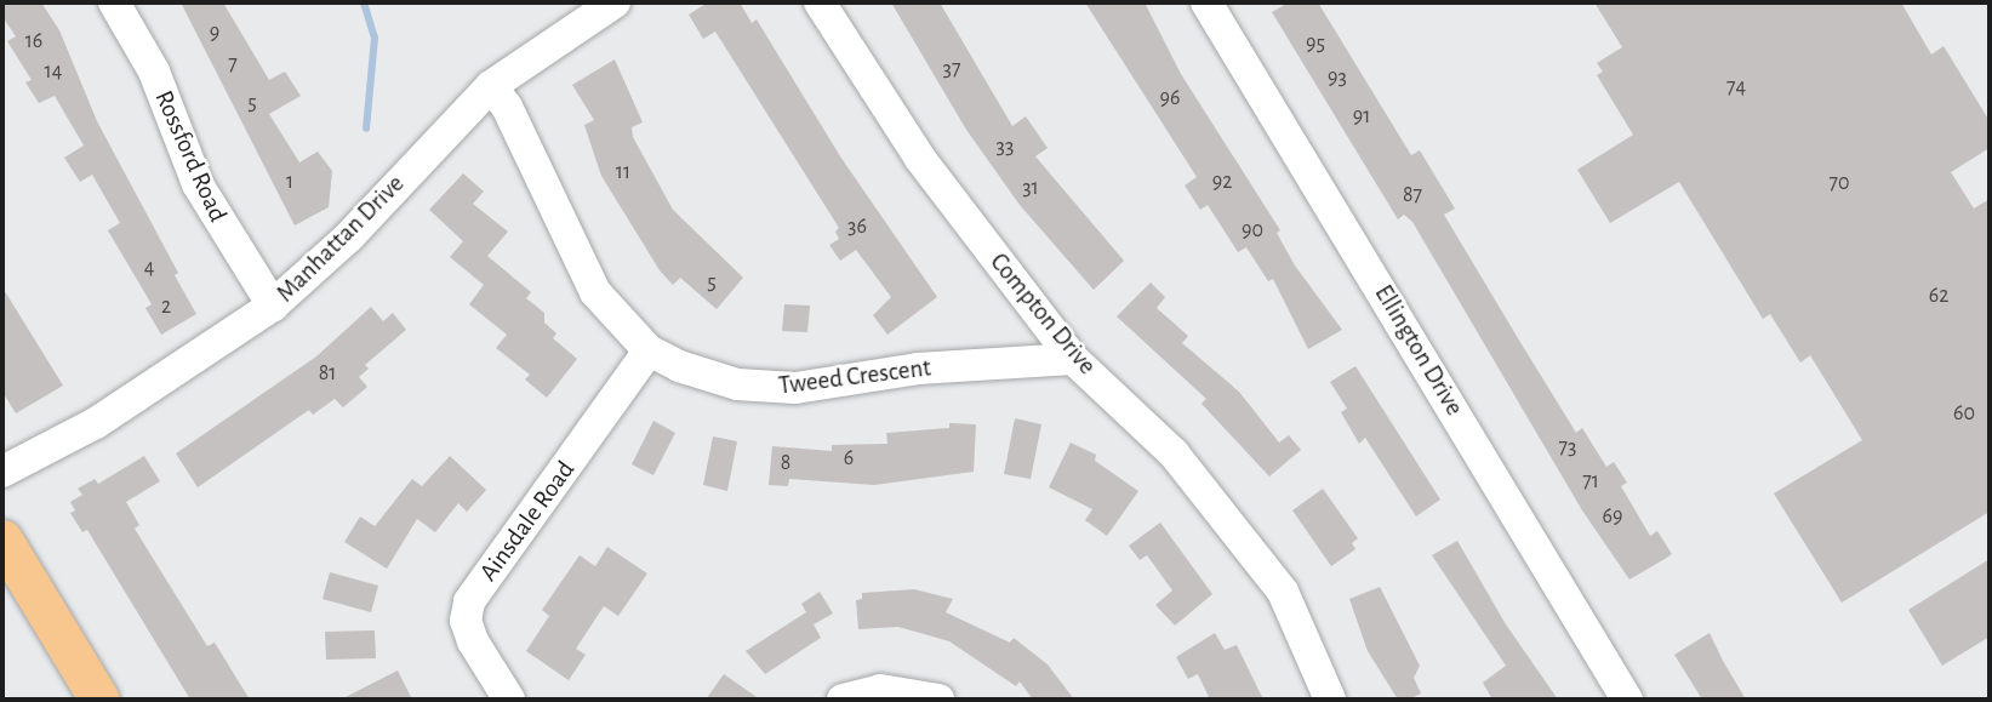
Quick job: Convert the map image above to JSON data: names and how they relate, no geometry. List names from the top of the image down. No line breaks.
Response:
{"streets":{"street":["Rossford Road","Manhattan Drive","Compton Drive","Ellington Drive","Tweed Crescent","Ainsdale Road"]},"crossings":[["Rossford Road","Manhattan Drive"],["Manhattan Drive","Tweed Crescent"],["Compton Drive","Tweed Crescent"],["Tweed Crescent","Ainsdale Road"]],"house_numbers":["9","16","95","7","37","14","93","74","96","5","91","33","11","1","92","70","31","87","36","90","4","5","62","2","81","60","73","6","8","71","69"]}
